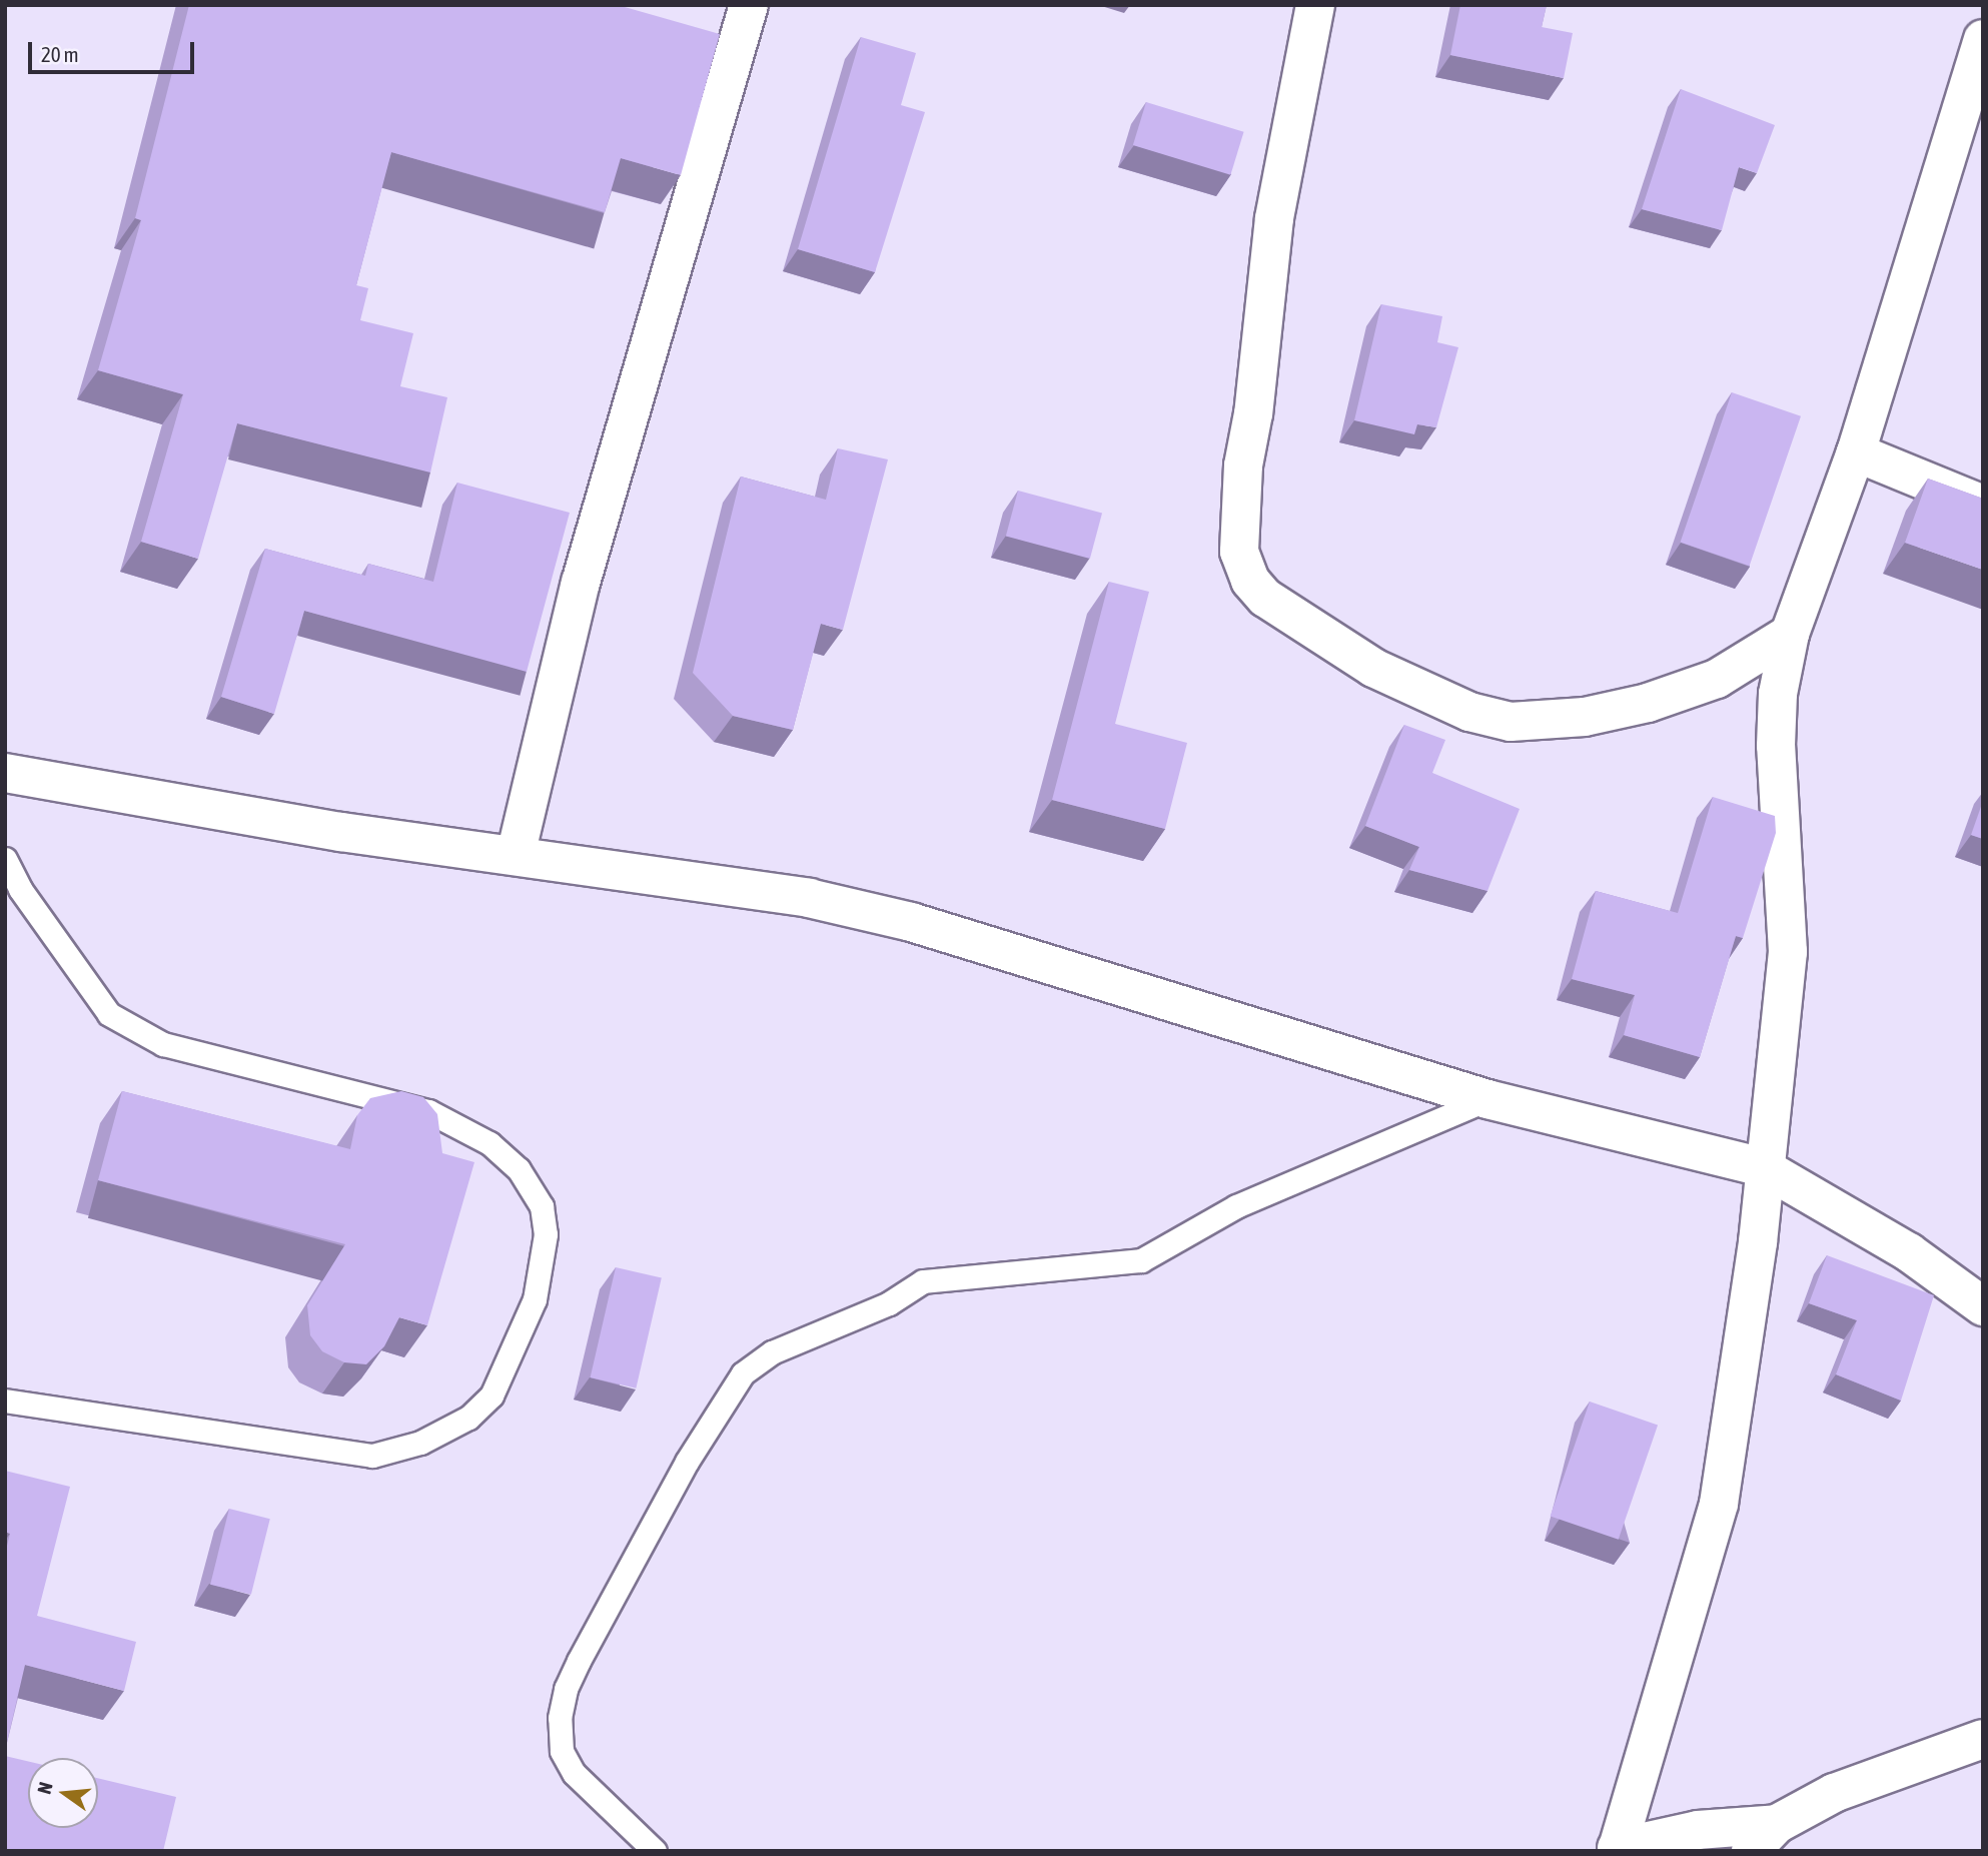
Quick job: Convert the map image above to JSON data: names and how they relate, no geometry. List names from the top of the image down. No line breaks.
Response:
{"scale_bar":"20 m","north":"left"}
